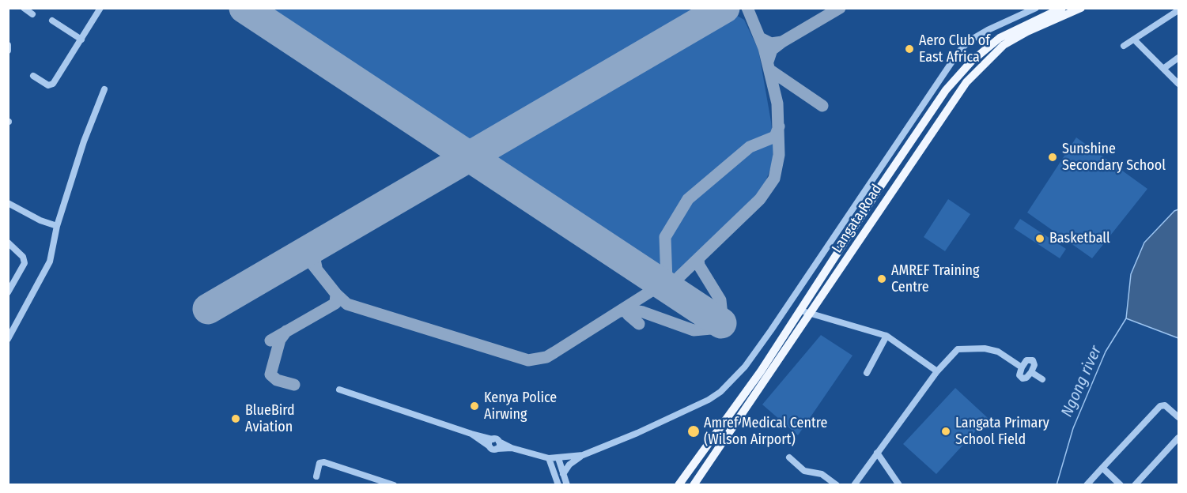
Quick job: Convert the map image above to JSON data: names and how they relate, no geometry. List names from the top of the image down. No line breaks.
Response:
{"streets":{"main road":["Langata Road"]},"water":["Ngong river"],"places":["Aero Club of East Africa","Sunshine Secondary School","Basketball","AMREF Training Centre","Kenya Police Airwing","BlueBird Aviation","Amref Medical Centre (Wilson Airport)","Langata Primary School Field"]}
